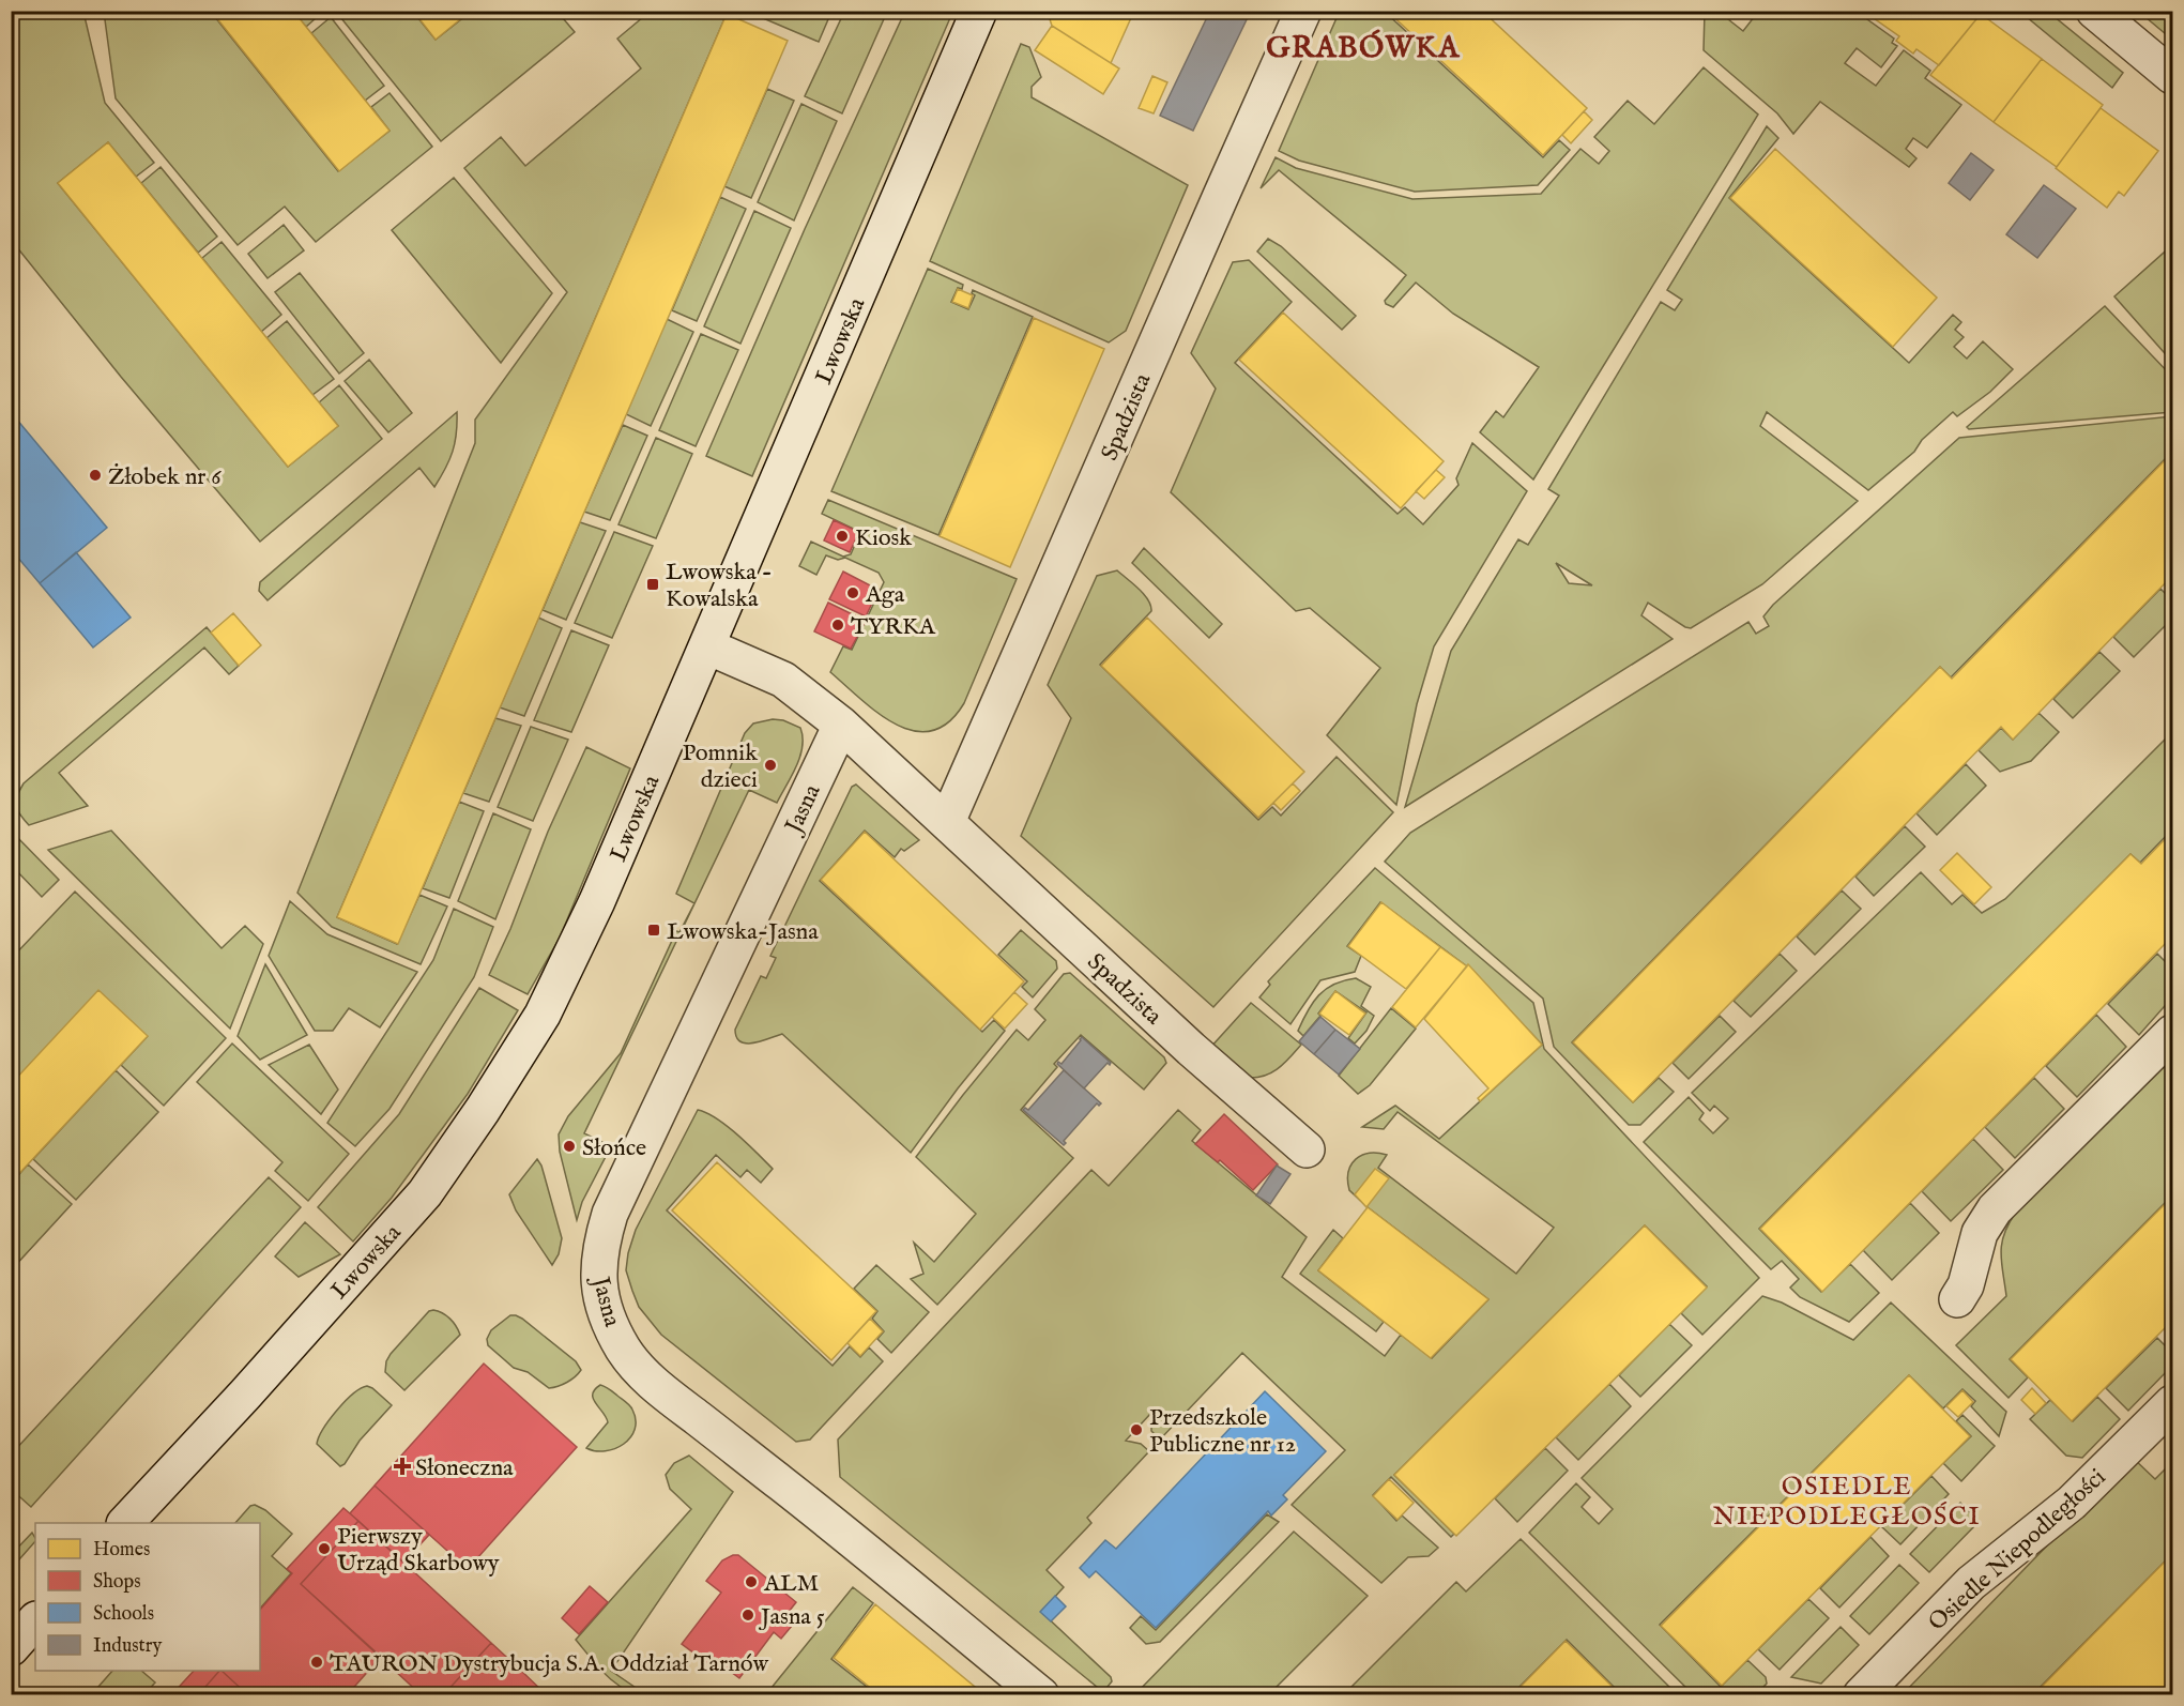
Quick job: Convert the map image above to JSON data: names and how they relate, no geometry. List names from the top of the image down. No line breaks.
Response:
{"streets":{"street":["Lwowska","Spadzista","Jasna","Osiedle Niepodległości"]},"crossings":[["Lwowska","Spadzista"],["Spadzista","Jasna"]],"districts":["GRABÓWKA","OSIEDLE NIEPODLEGŁOŚCI"],"places":{"other":["Żłobek nr 6","Kiosk","Aga","TYRKA","Pomnik dzieci","Słońce","Przedszkole Publiczne nr 12","Pierwszy Urząd Skarbowy","ALM","Jasna 5","TAURON Dystrybucja S.A. Oddział Tarnów"],"transit":["Lwowska - Kowalska","Lwowska-Jasna"],"health":["Słoneczna"]},"legend":["Homes","Shops","Schools","Industry"]}
